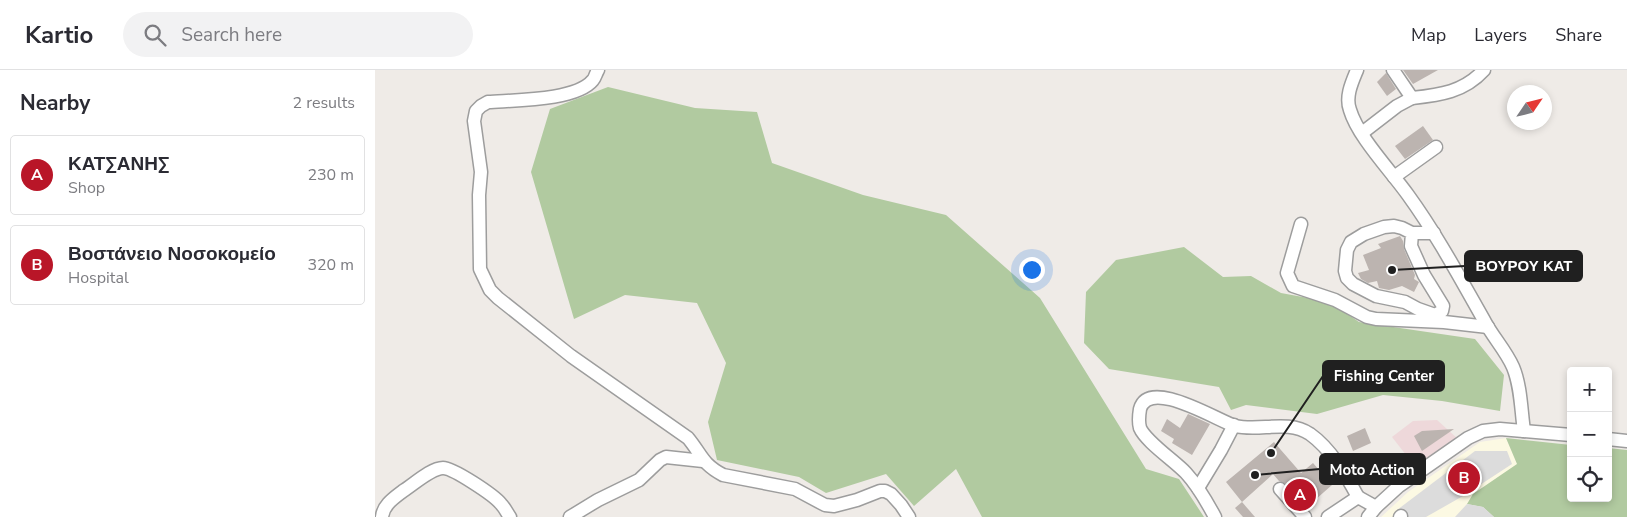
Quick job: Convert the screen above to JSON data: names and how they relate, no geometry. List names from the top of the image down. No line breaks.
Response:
{"places":["ΒΟΥΡΟΥ ΚΑΤ","Fishing Center","Moto Action"],"north":"top right","page":{"header":"Kartio","search":"Search here","nav":["Map","Layers","Share"],"heading":["Nearby","2 results"],"list":[{"mark":"A","name":"ΚΑΤΣΑΝΗΣ","note":"Shop","value":"230 m"},{"mark":"B","name":"Βοστάνειο Νοσοκομείο","note":"Hospital","value":"320 m"}],"map_buttons":["+","−"],"pins":["B","A"]}}
